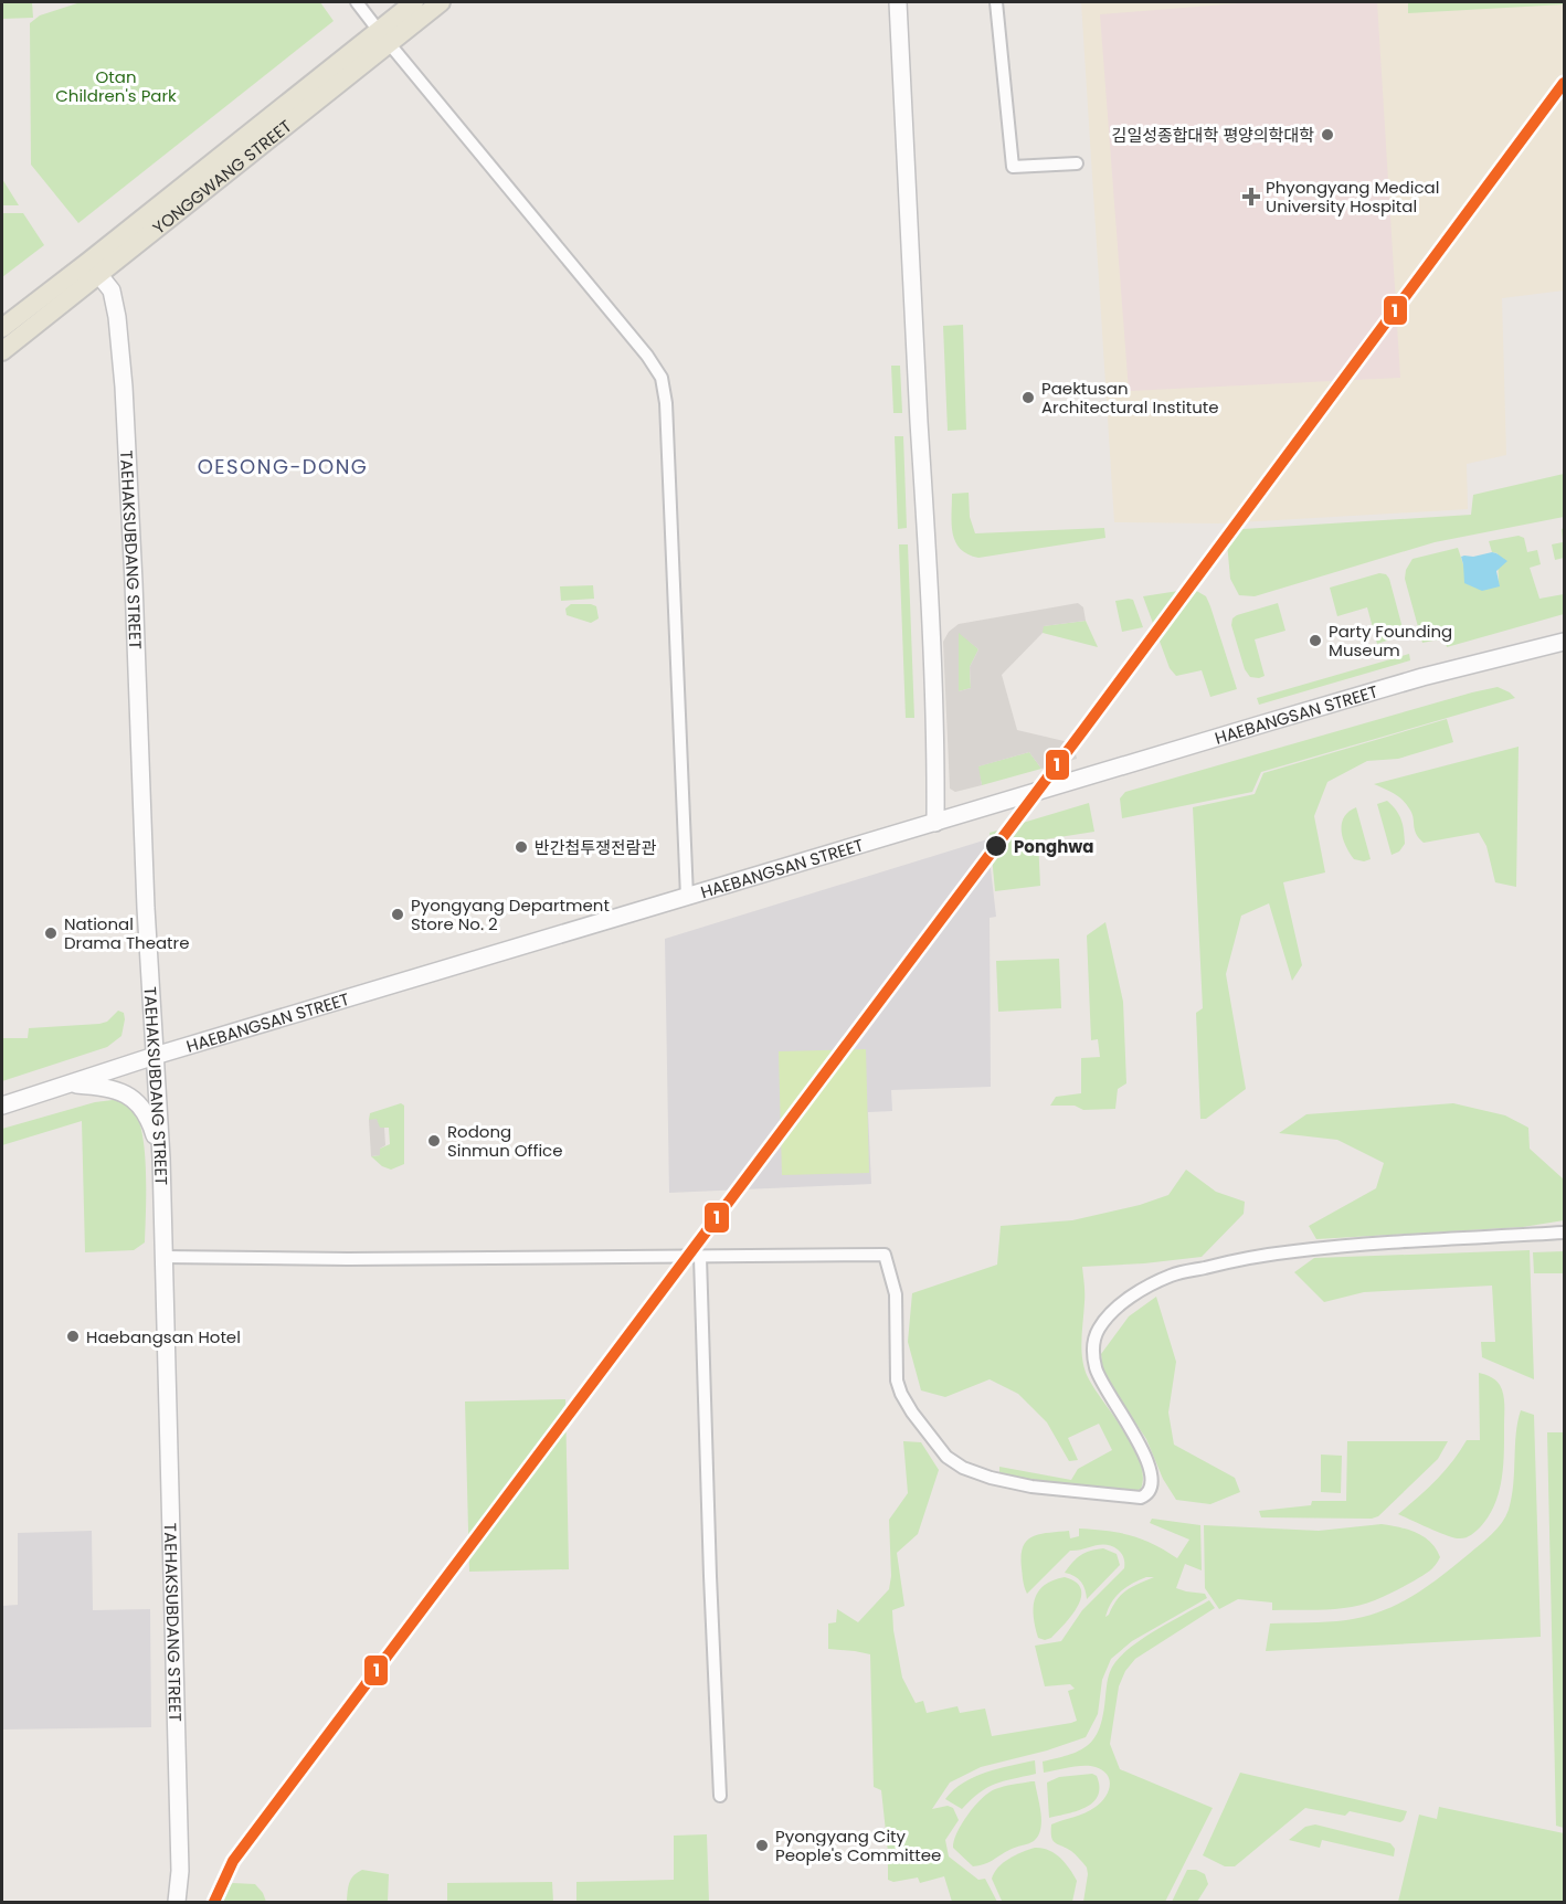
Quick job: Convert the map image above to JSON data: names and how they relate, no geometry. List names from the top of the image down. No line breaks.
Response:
{"streets":{"main road":["YONGGWANG STREET","TAEHAKSUBDANG STREET","HAEBANGSAN STREET"]},"crossings":[["YONGGWANG STREET","TAEHAKSUBDANG STREET"],["TAEHAKSUBDANG STREET","HAEBANGSAN STREET"]],"districts":["OESONG-DONG"],"parks":["Otan Children's Park"],"places":{"other":["김일성종합대학 평양의학대학","Paektusan Architectural Institute","Party Founding Museum","Ponghwa","반간첩투쟁전람관","Pyongyang Department Store No. 2","National Drama Theatre","Rodong Sinmun Office","Haebangsan Hotel","Pyongyang City People's Committee"],"health":["Phyongyang Medical University Hospital"]},"lines":["transit line 1"]}
